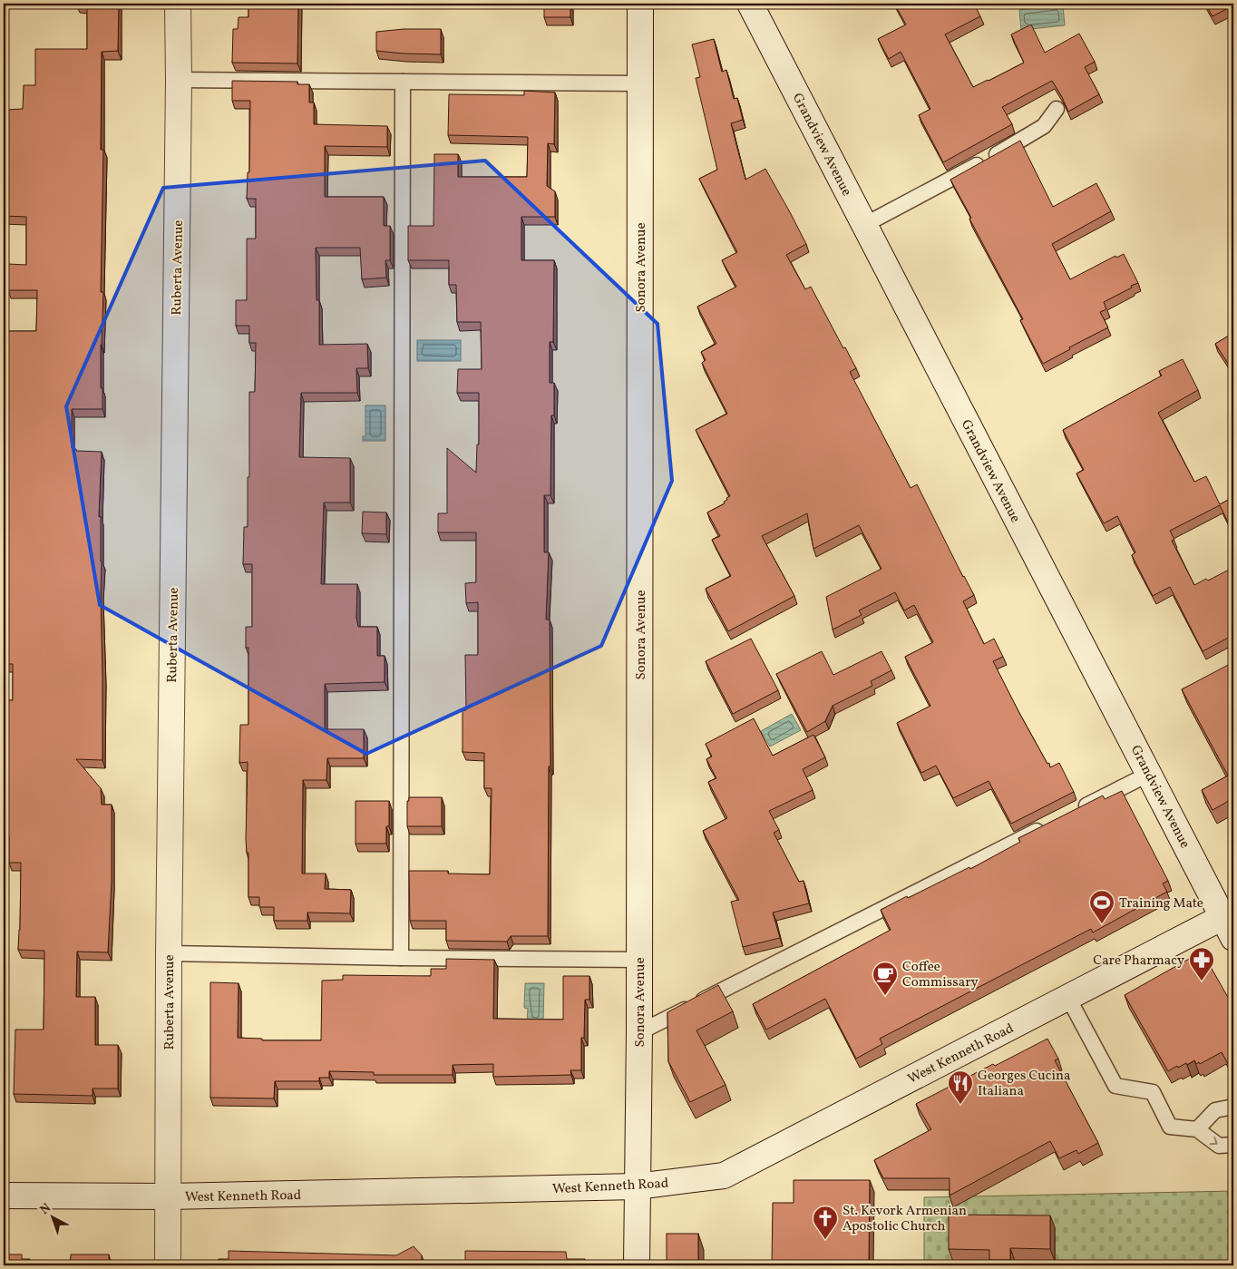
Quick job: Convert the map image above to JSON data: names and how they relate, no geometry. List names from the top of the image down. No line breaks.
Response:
{"streets":{"street":["Grandview Avenue","Ruberta Avenue","Sonora Avenue","West Kenneth Road"]},"crossings":[["Grandview Avenue","West Kenneth Road"],["Ruberta Avenue","West Kenneth Road"],["Sonora Avenue","West Kenneth Road"]],"places":{"sports":["Training Mate"],"pharmacy":["Care Pharmacy"],"cafe":["Coffee Commissary"],"restaurant":["Georges Cucina Italiana"],"church":["St. Kevork Armenian Apostolic Church"]},"north":"top left"}
